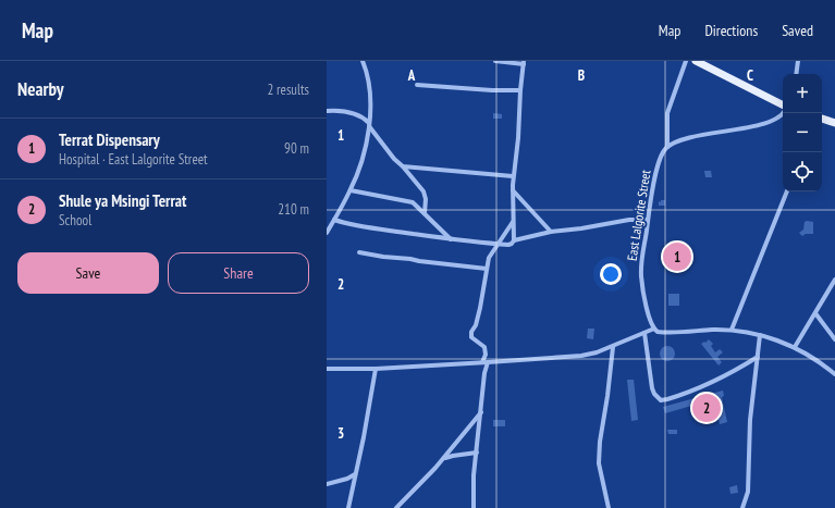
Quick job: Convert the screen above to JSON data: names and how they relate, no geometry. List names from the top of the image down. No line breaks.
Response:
{"streets":{"street":["East Lalgorite Street"]},"page":{"header":"Map","nav":["Map","Directions","Saved"],"heading":["Nearby","2 results"],"map_buttons":["+","−"],"list":[{"mark":"1","name":"Terrat Dispensary","note":"Hospital · East Lalgorite Street","value":"90 m"},{"mark":"2","name":"Shule ya Msingi Terrat","note":"School","value":"210 m"}],"buttons":["Save","Share"],"pins":["1","2"]},"grid":{"columns":["A","B","C"],"rows":["1","2","3"]}}
